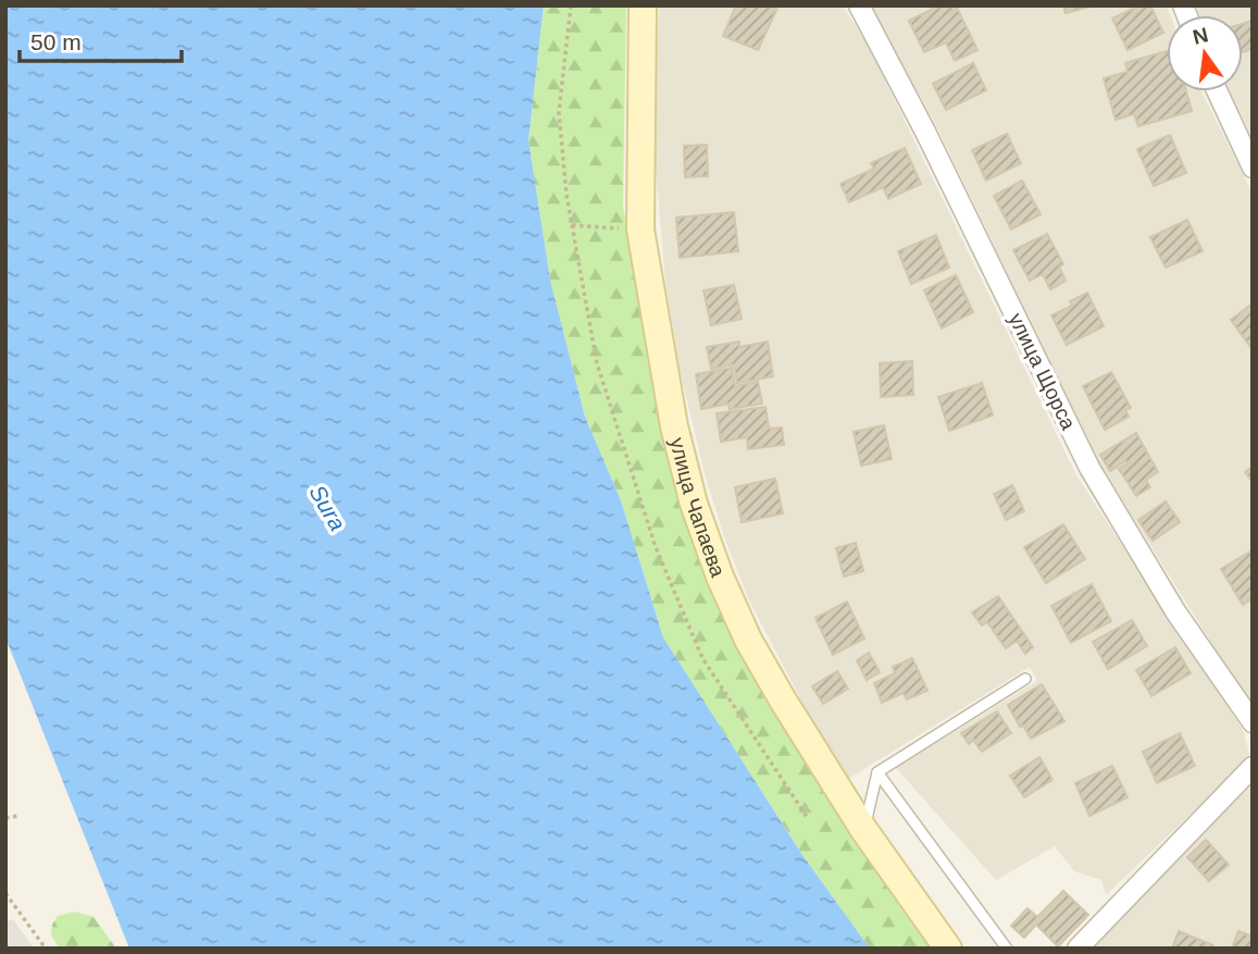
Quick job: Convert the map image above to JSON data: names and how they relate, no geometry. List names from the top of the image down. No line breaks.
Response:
{"streets":{"street":["улица Щорса","улица Чапаева"]},"water":["Sura"],"scale_bar":"50 m","north":"top"}
